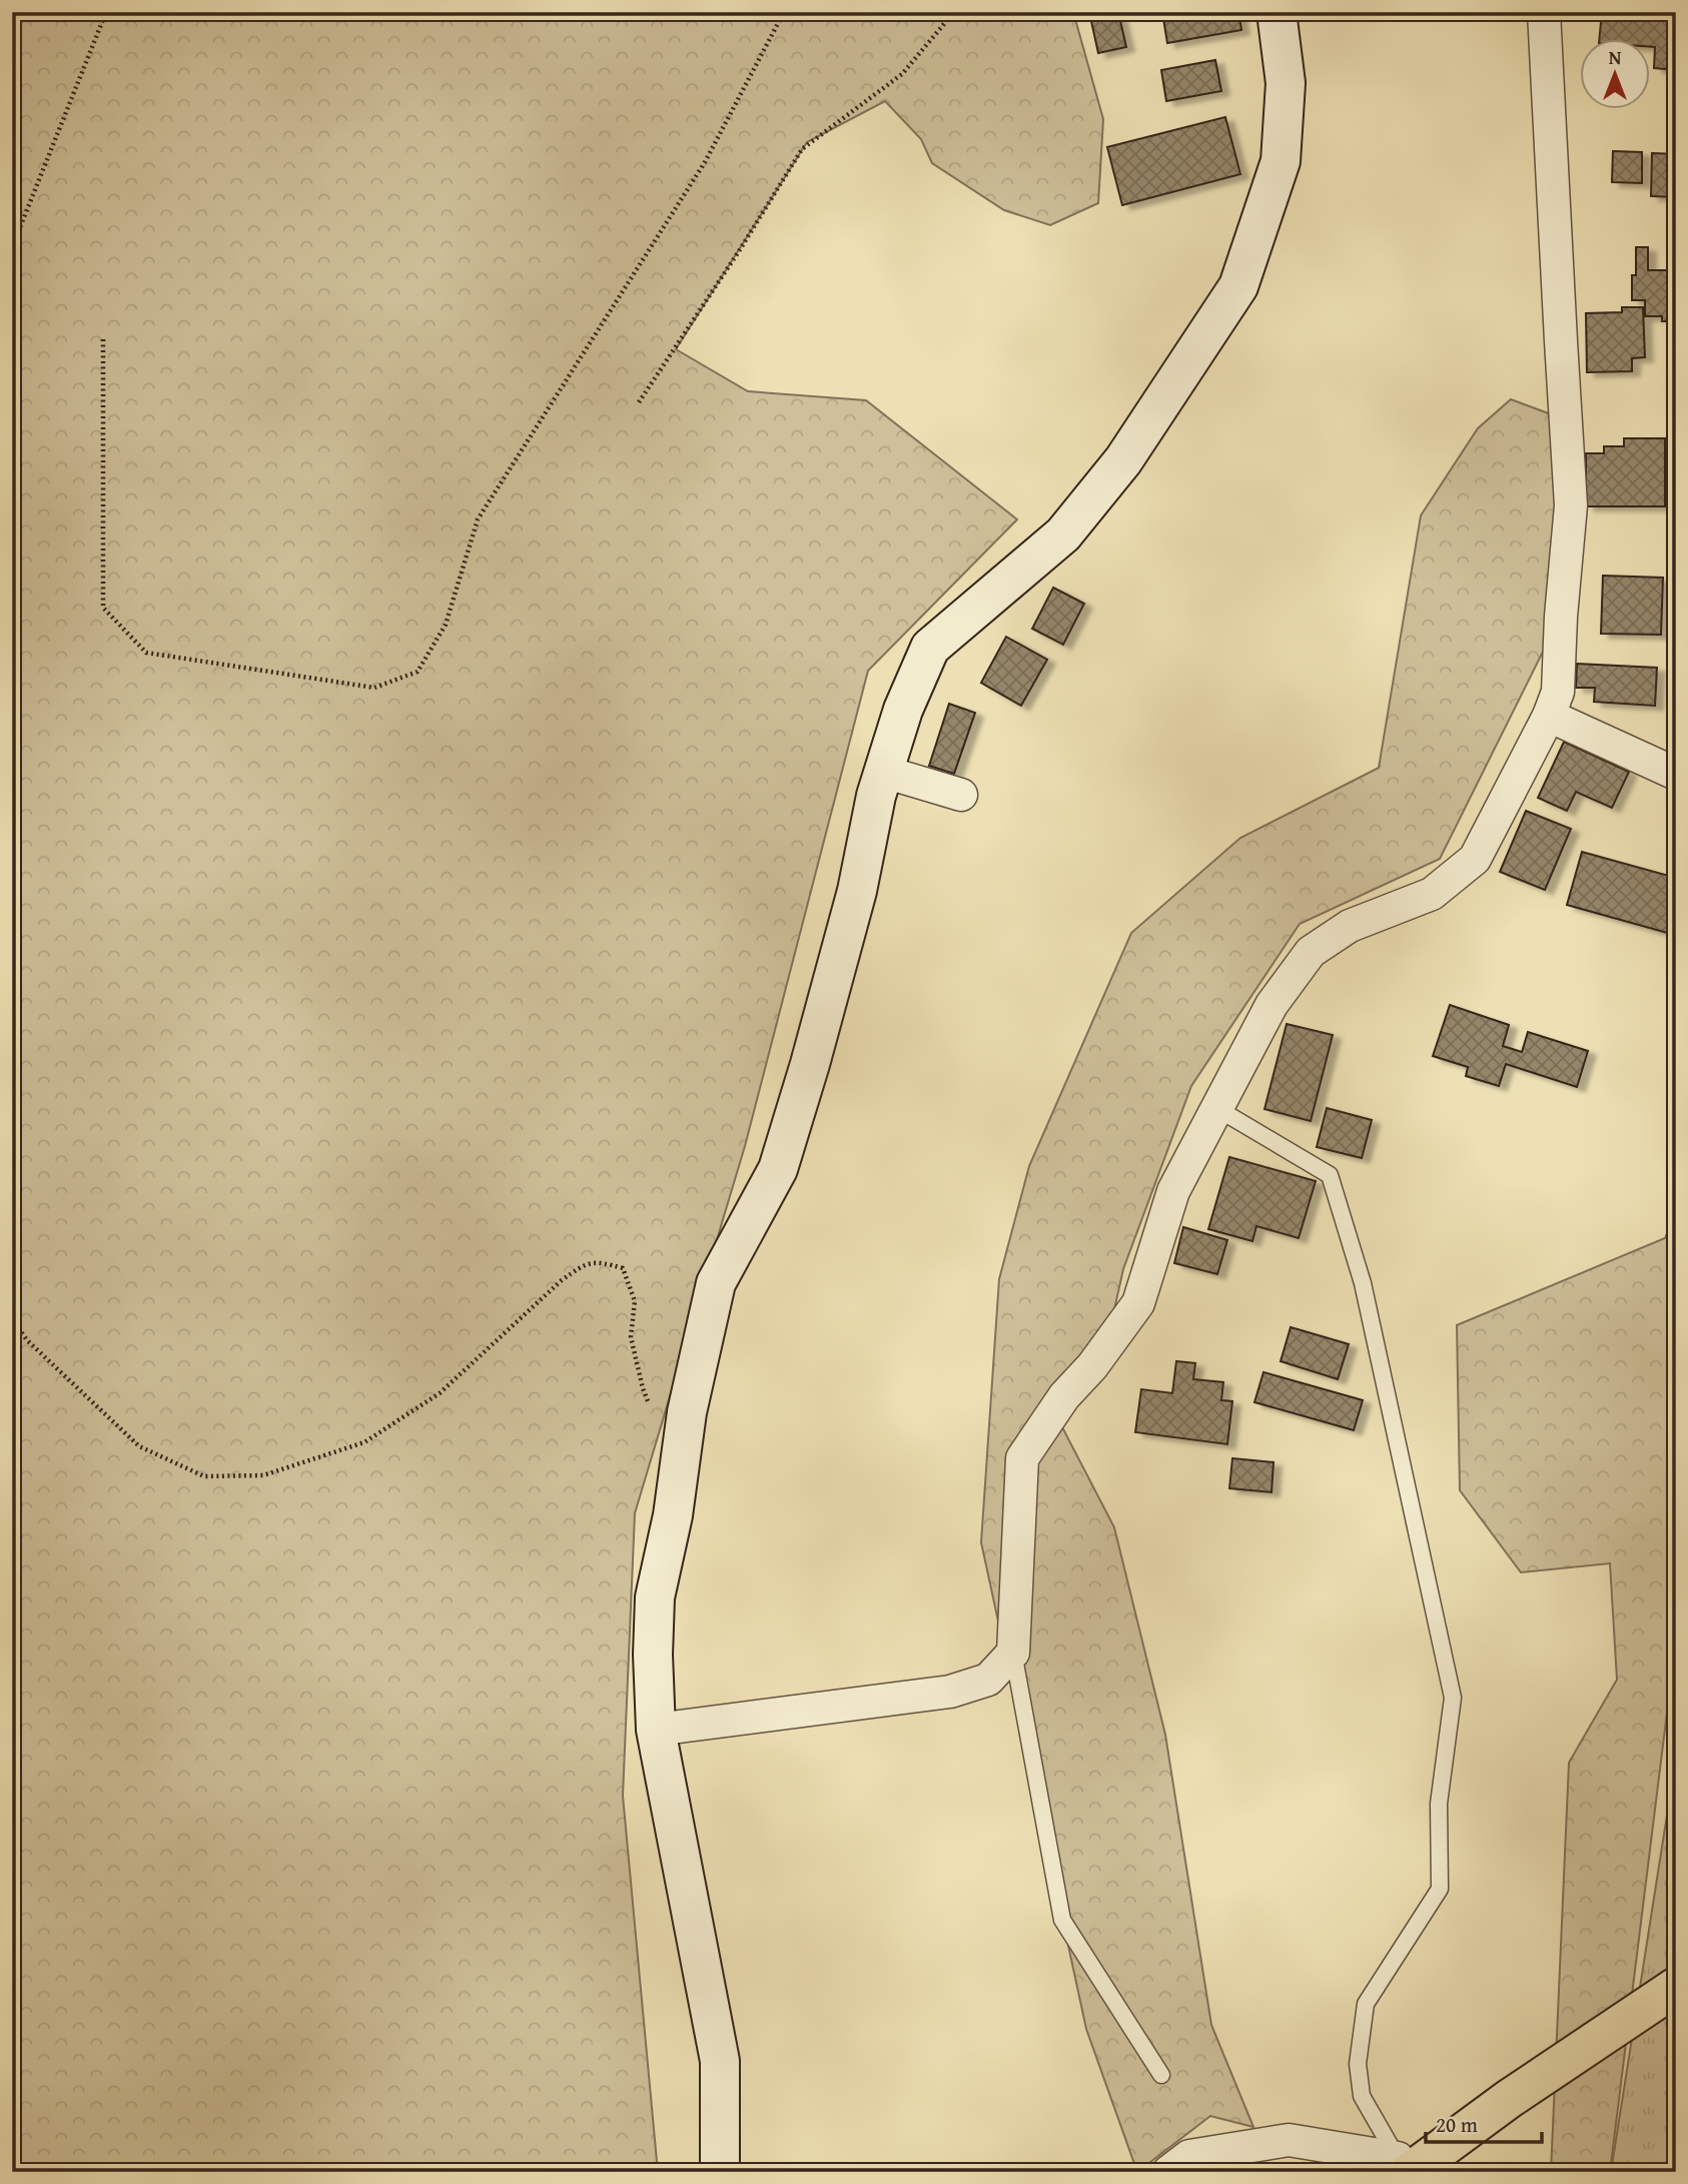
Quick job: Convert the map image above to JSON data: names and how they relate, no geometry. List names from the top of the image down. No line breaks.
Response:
{"scale_bar":"20 m","north":"top"}
